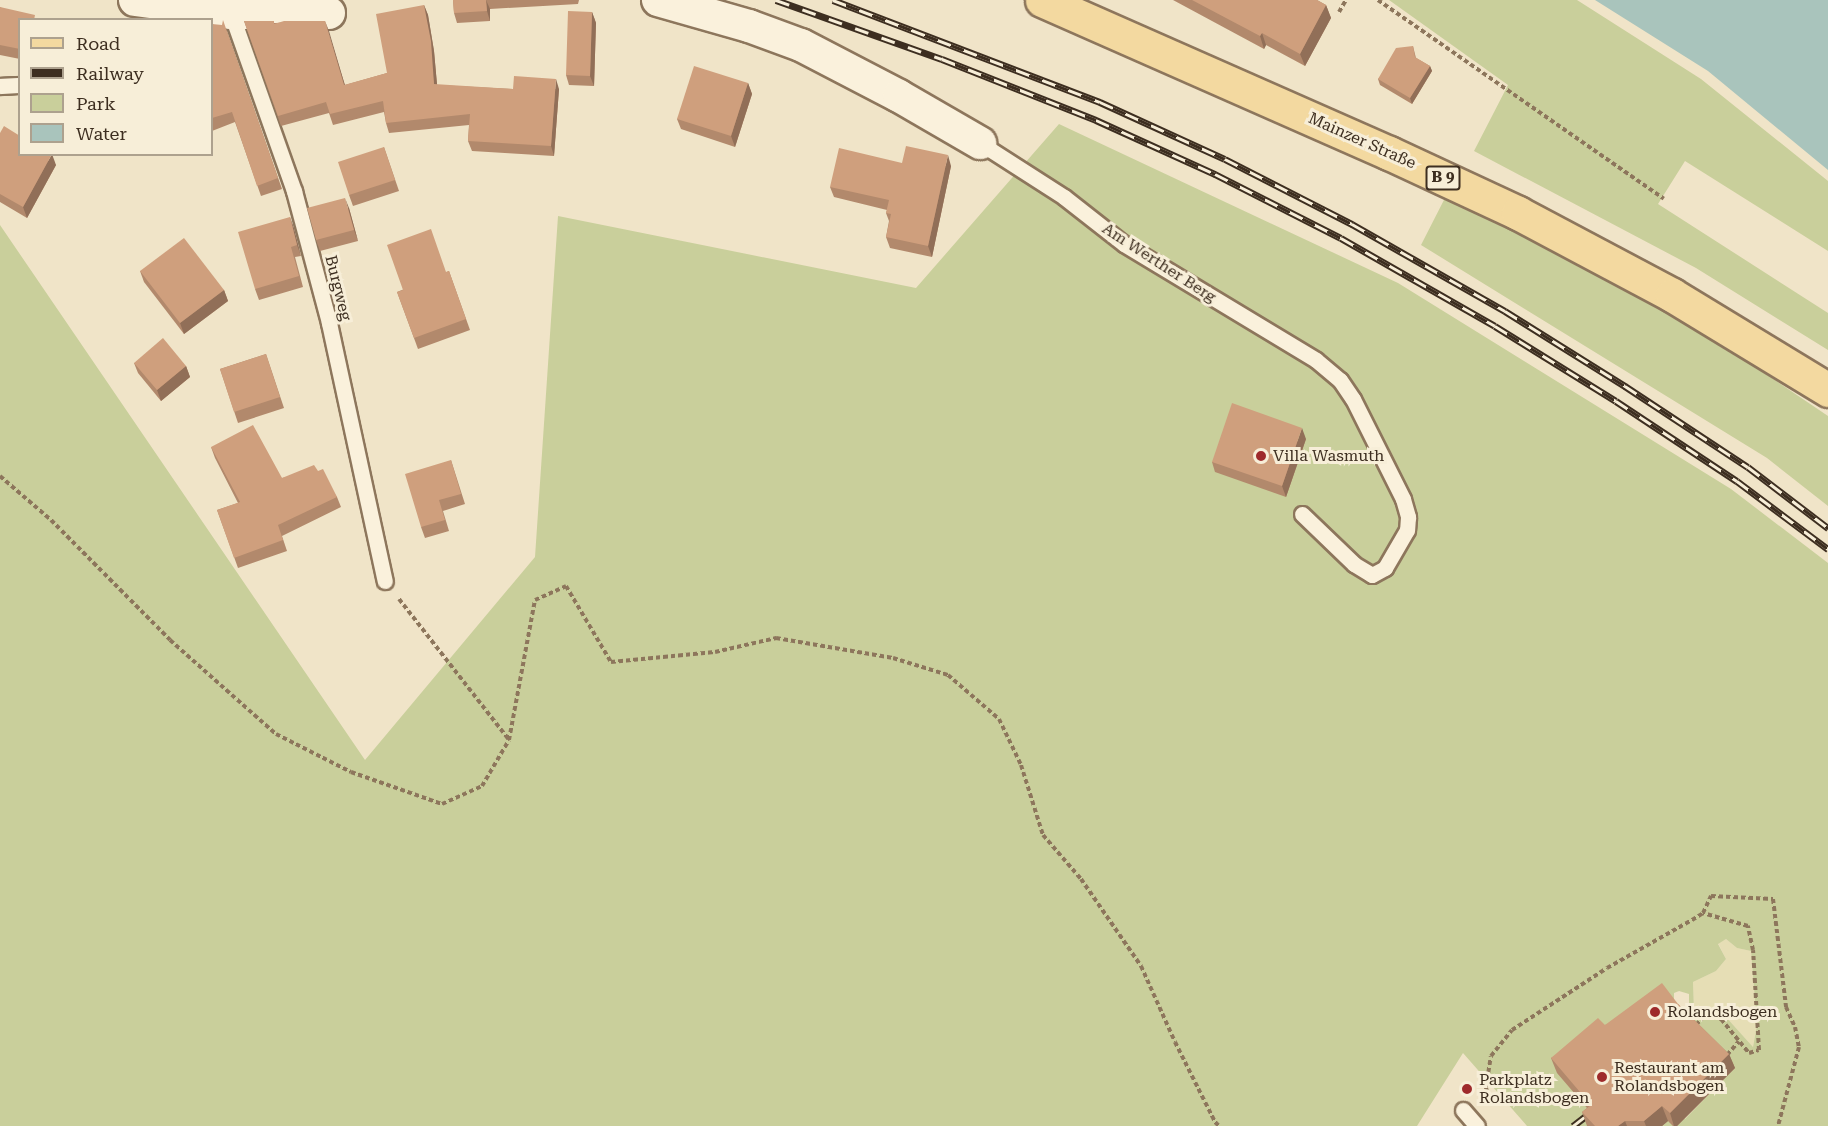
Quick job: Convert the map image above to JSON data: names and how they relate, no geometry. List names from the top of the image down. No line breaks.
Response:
{"streets":{"main road":["Mainzer Straße","B 9"],"street":["Am Werther Berg"],"lane":["Burgweg"]},"places":["Villa Wasmuth","Rolandsbogen","Restaurant am Rolandsbogen","Parkplatz Rolandsbogen"],"legend":["Road","Railway","Park","Water"]}
